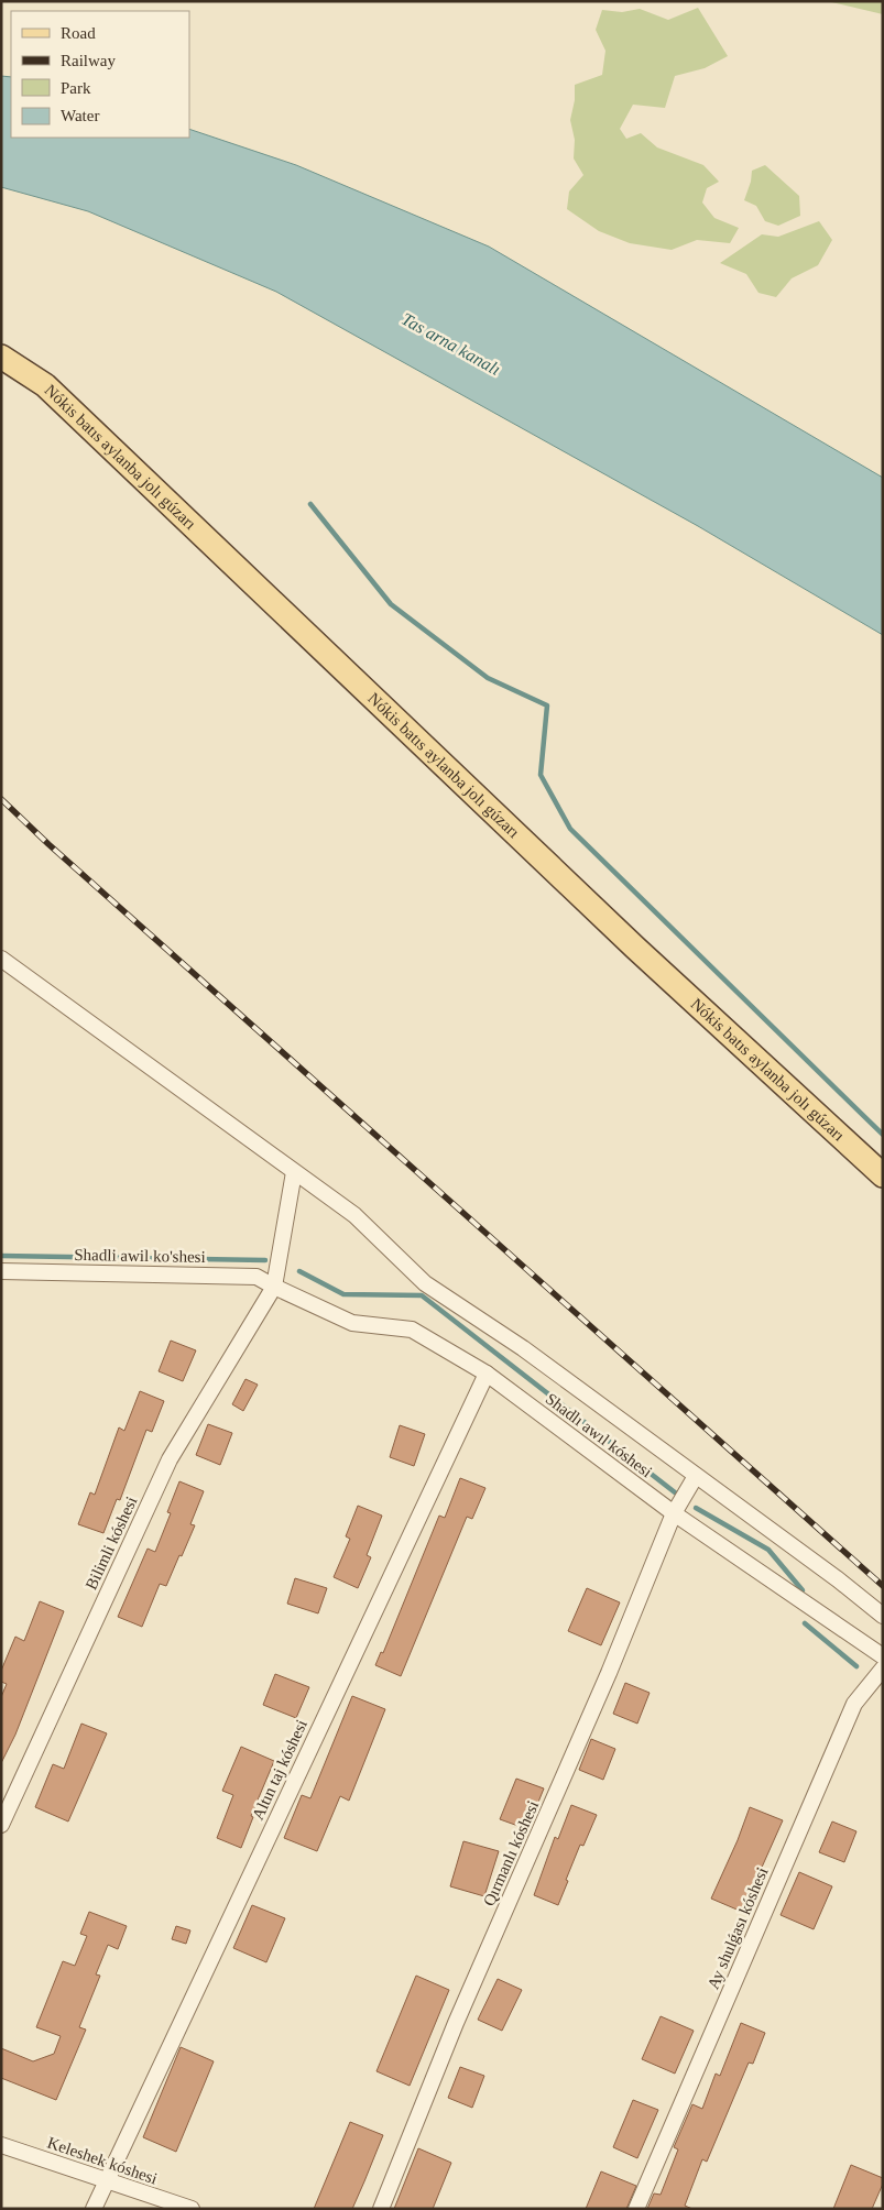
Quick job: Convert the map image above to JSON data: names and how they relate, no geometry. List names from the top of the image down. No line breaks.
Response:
{"streets":{"main road":["Nókis batıs aylanba jolı gúzarı"],"street":["Shadli awil ko'shesi","Shadlı awıl kóshesi","Bilimli kóshesi","Altın taj kóshesi","Qırmanlı kóshesi","Ay shulǵası kóshesi","Keleshek kóshesi"]},"crossings":[["Shadli awil ko'shesi","Shadlı awıl kóshesi"],["Shadli awil ko'shesi","Bilimli kóshesi"],["Shadlı awıl kóshesi","Bilimli kóshesi"],["Shadlı awıl kóshesi","Altın taj kóshesi"],["Shadlı awıl kóshesi","Qırmanlı kóshesi"],["Altın taj kóshesi","Keleshek kóshesi"]],"water":["Tas arna kanalı"],"legend":["Road","Railway","Park","Water"]}
